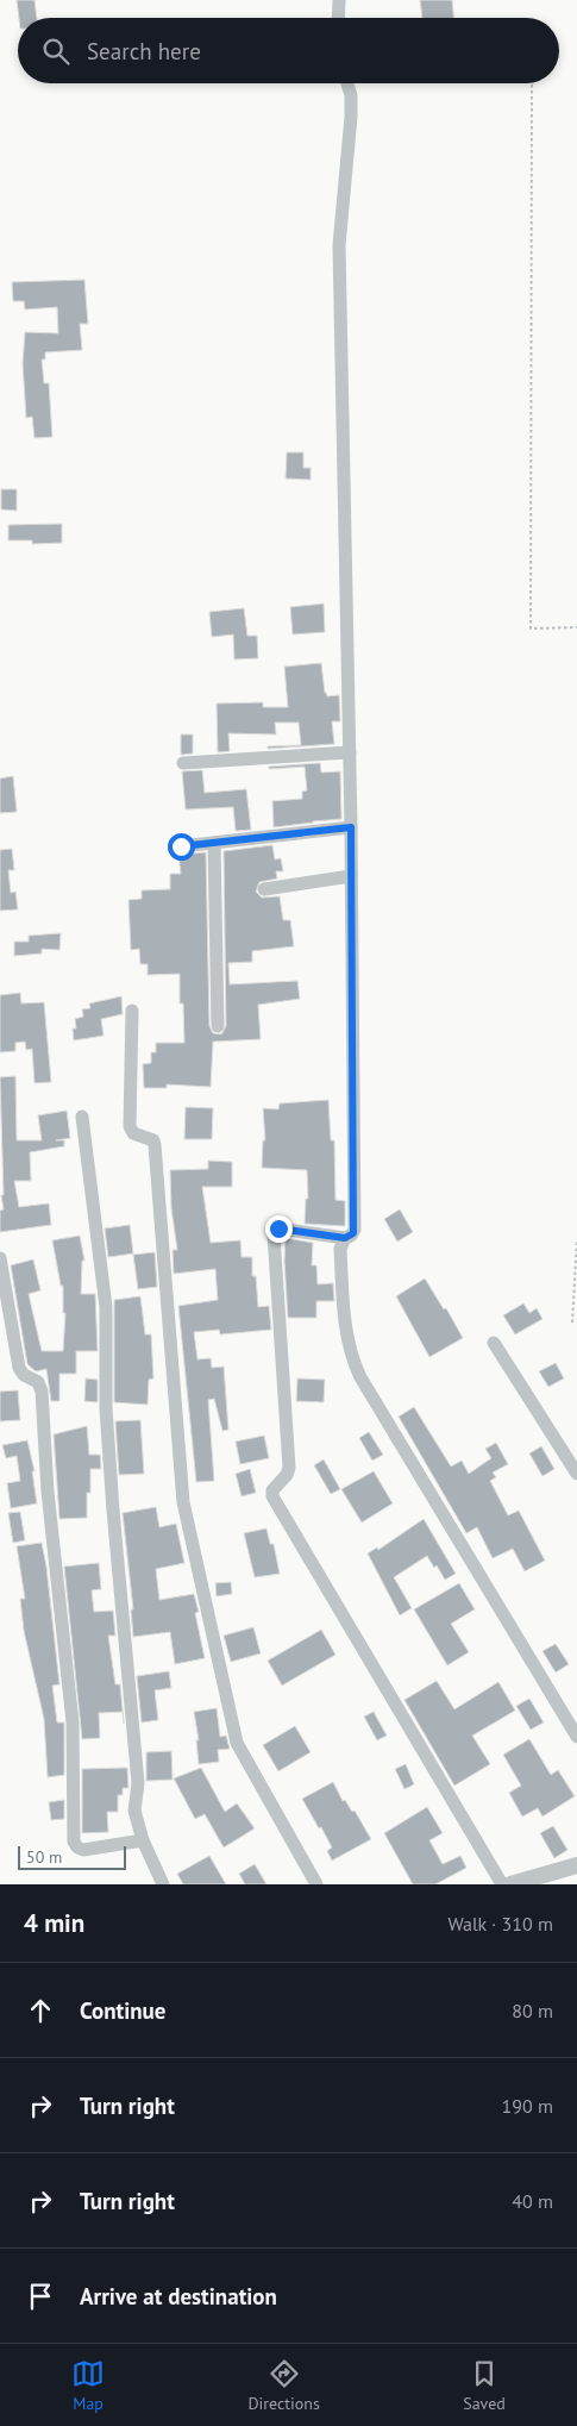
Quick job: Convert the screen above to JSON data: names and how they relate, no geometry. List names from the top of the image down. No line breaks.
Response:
{"scale_bar":"50 m","page":{"search":"Search here","scale":"50 m","heading":["4 min","Walk · 310 m"],"list":[["Continue","80 m"],["Turn right","190 m"],["Turn right","40 m"],"Arrive at destination"],"nav":["Map","Directions","Saved"]}}
